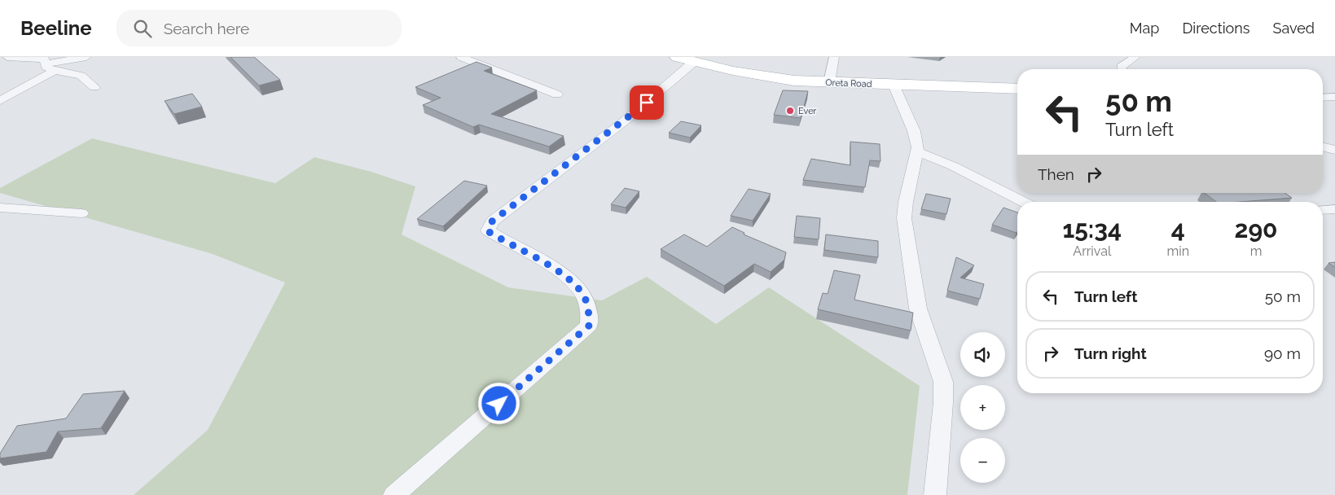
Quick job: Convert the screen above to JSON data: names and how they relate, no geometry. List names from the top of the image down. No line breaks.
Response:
{"streets":{"street":["Oreta Road"]},"places":["Ever"],"page":{"header":"Beeline","search":"Search here","nav":["Map","Directions","Saved"],"turn":["50 m","Turn left"],"then":"Then","eta":["15:34","Arrival","4","min","290","m"],"list":[{"name":"Turn left","value":"50 m"},{"name":"Turn right","value":"90 m"}],"map_buttons":["+","−"]}}
